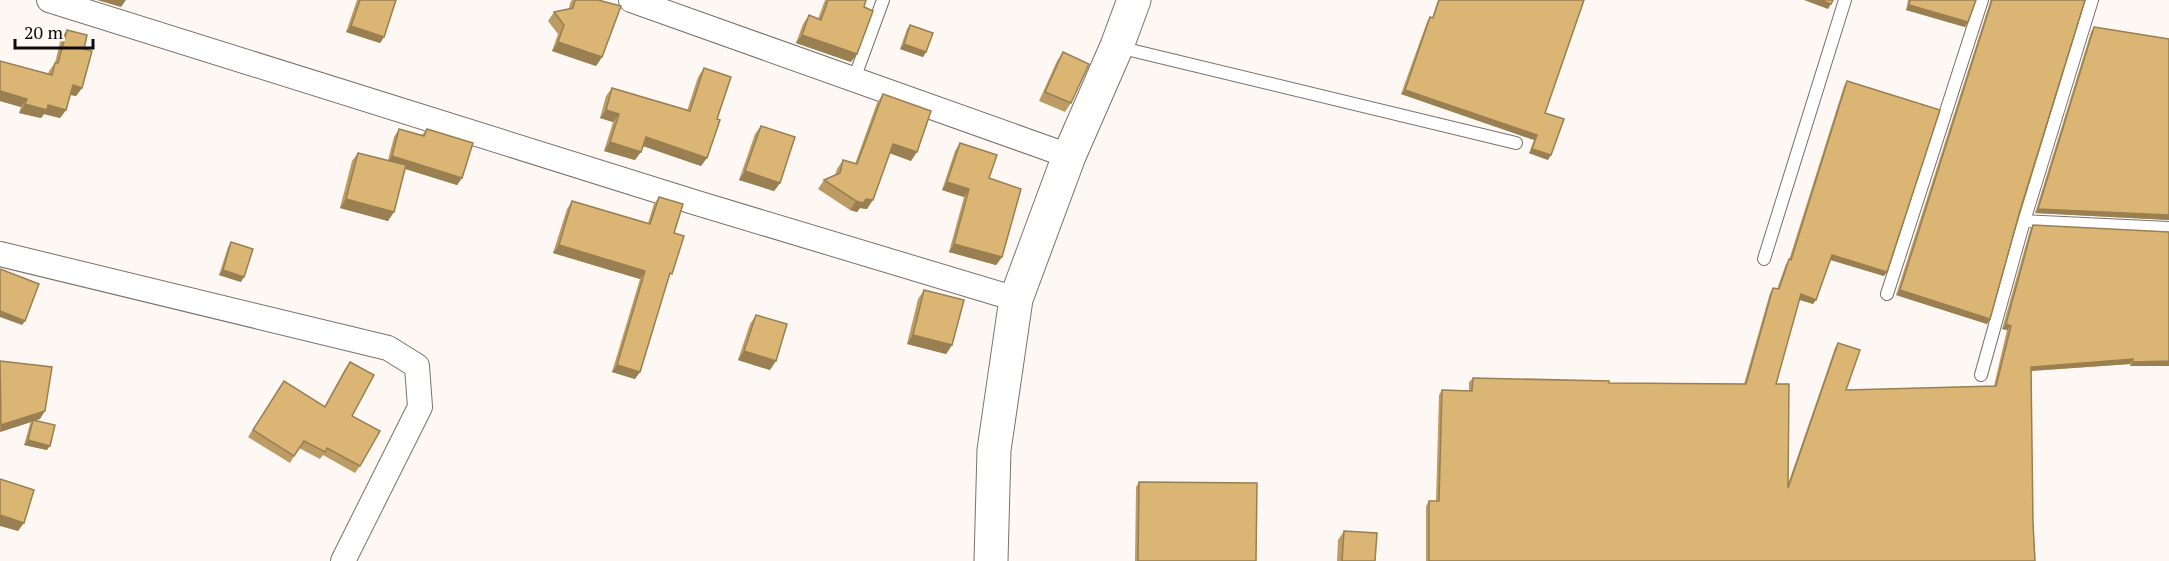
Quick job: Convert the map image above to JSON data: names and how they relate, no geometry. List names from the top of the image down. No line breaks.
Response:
{"scale_bar":"20 m"}
